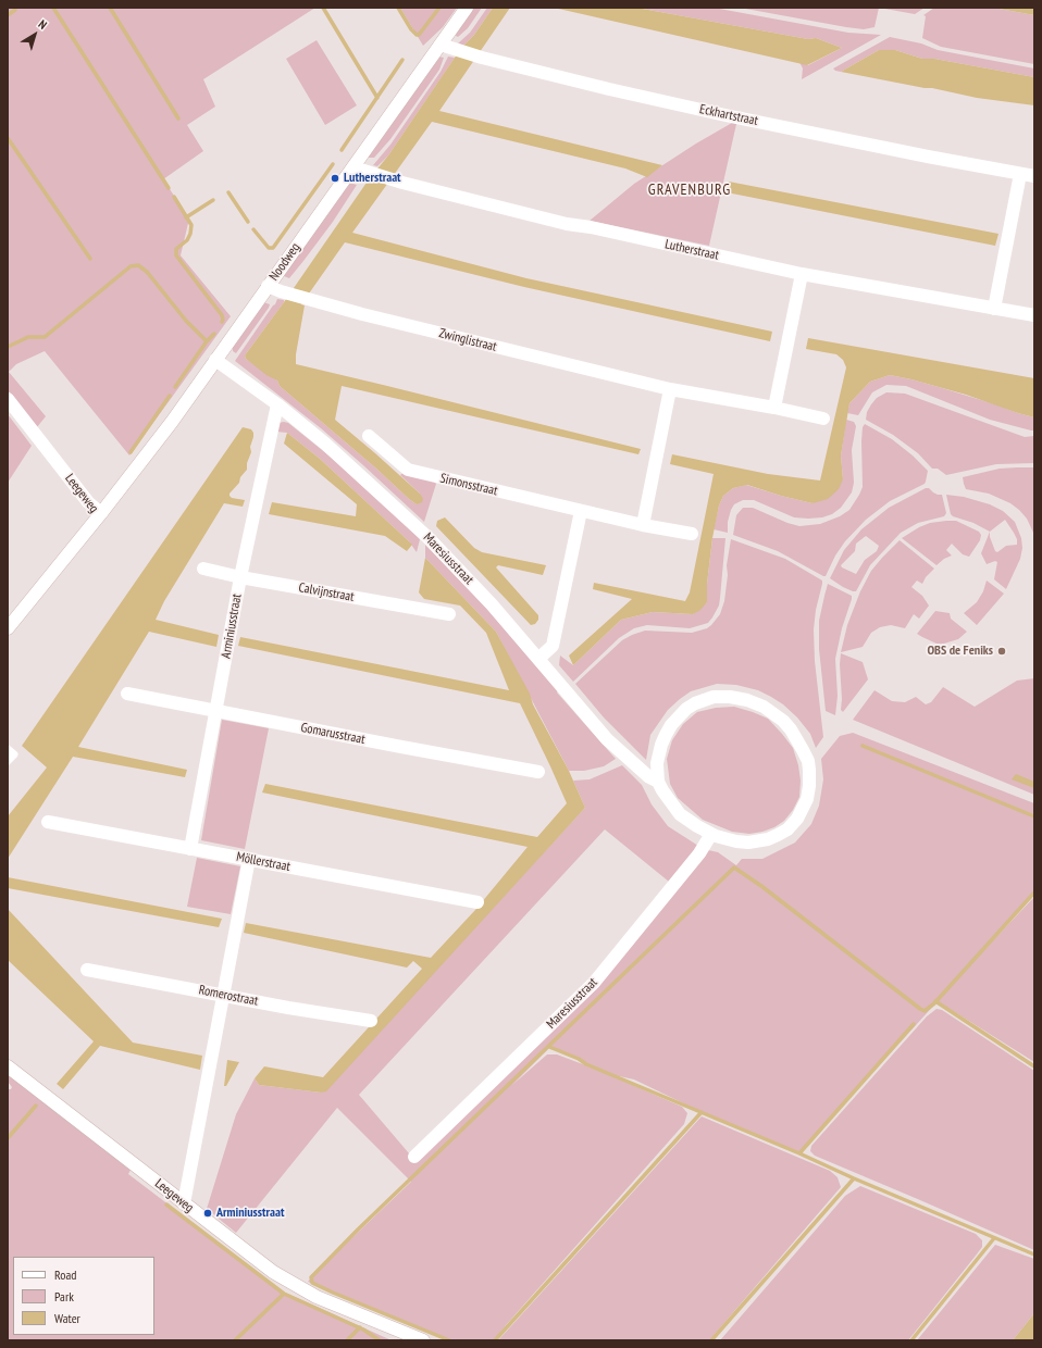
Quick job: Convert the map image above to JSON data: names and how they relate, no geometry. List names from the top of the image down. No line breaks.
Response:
{"streets":{"street":["Eckhartstraat","Lutherstraat","Noodweg","Zwinglistraat","Simonsstraat","Leegeweg","Maresiusstraat","Calvijnstraat","Arminiusstraat","Gomarusstraat","Möllerstraat","Romerostraat"]},"crossings":[["Eckhartstraat","Noodweg"],["Lutherstraat","Noodweg"],["Noodweg","Zwinglistraat"],["Noodweg","Leegeweg"],["Noodweg","Maresiusstraat"],["Maresiusstraat","Arminiusstraat"],["Calvijnstraat","Arminiusstraat"],["Arminiusstraat","Gomarusstraat"],["Arminiusstraat","Möllerstraat"]],"districts":["GRAVENBURG"],"places":["Lutherstraat","OBS de Feniks","Arminiusstraat"],"legend":["Road","Park","Water"],"north":"top right"}
